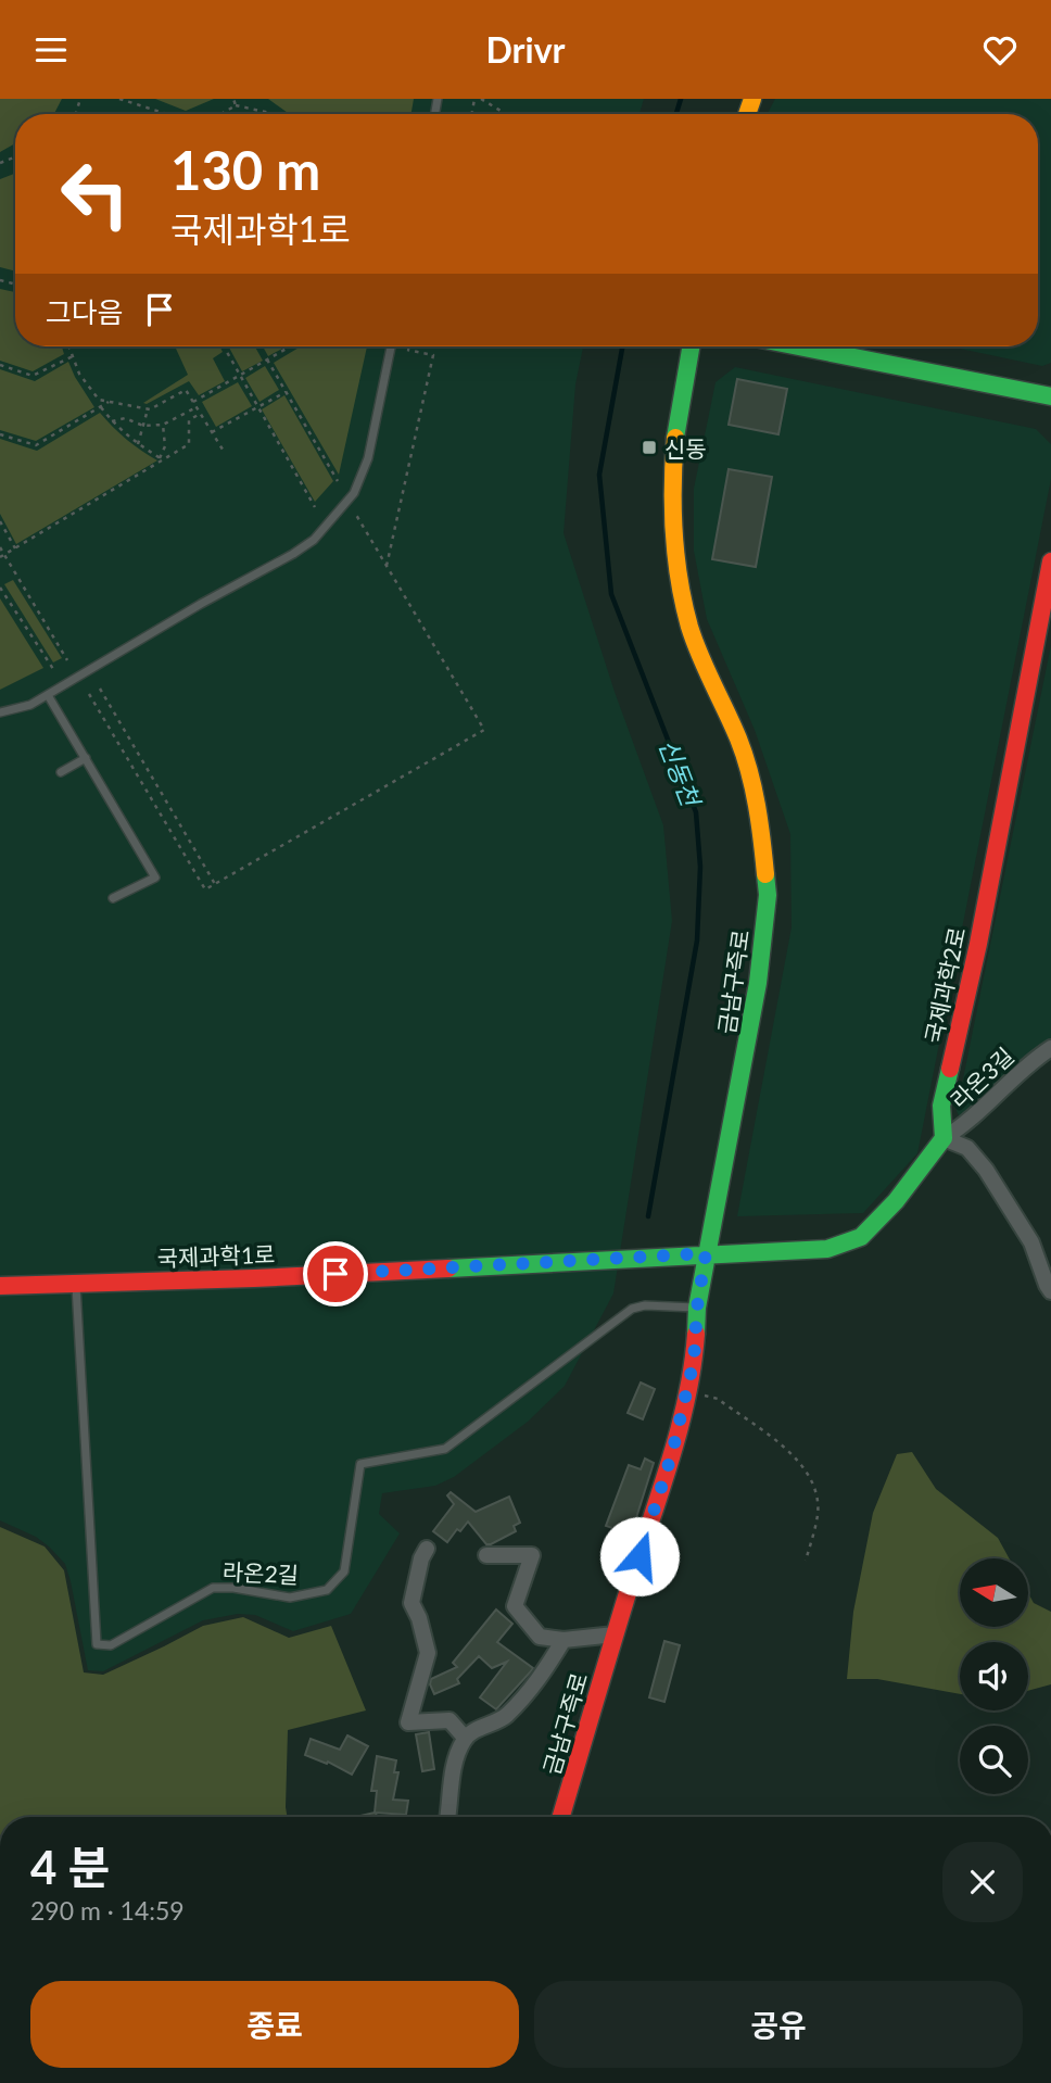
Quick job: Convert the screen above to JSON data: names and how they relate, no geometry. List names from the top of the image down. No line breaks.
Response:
{"streets":{"street":["금남구즉로","국제과학2로","라온3길","국제과학1로"],"lane":["라온2길"]},"crossings":[["금남구즉로","국제과학1로"],["금남구즉로","라온2길"],["국제과학2로","라온3길"],["국제과학1로","라온2길"]],"water":["신동천"],"places":{"transit":["신동"]},"north":"left","page":{"header":"Drivr","turn":["130 m","국제과학1로"],"then":"그다음","heading":["4 분","290 m · 14:59"],"buttons":["종료","공유"]}}
